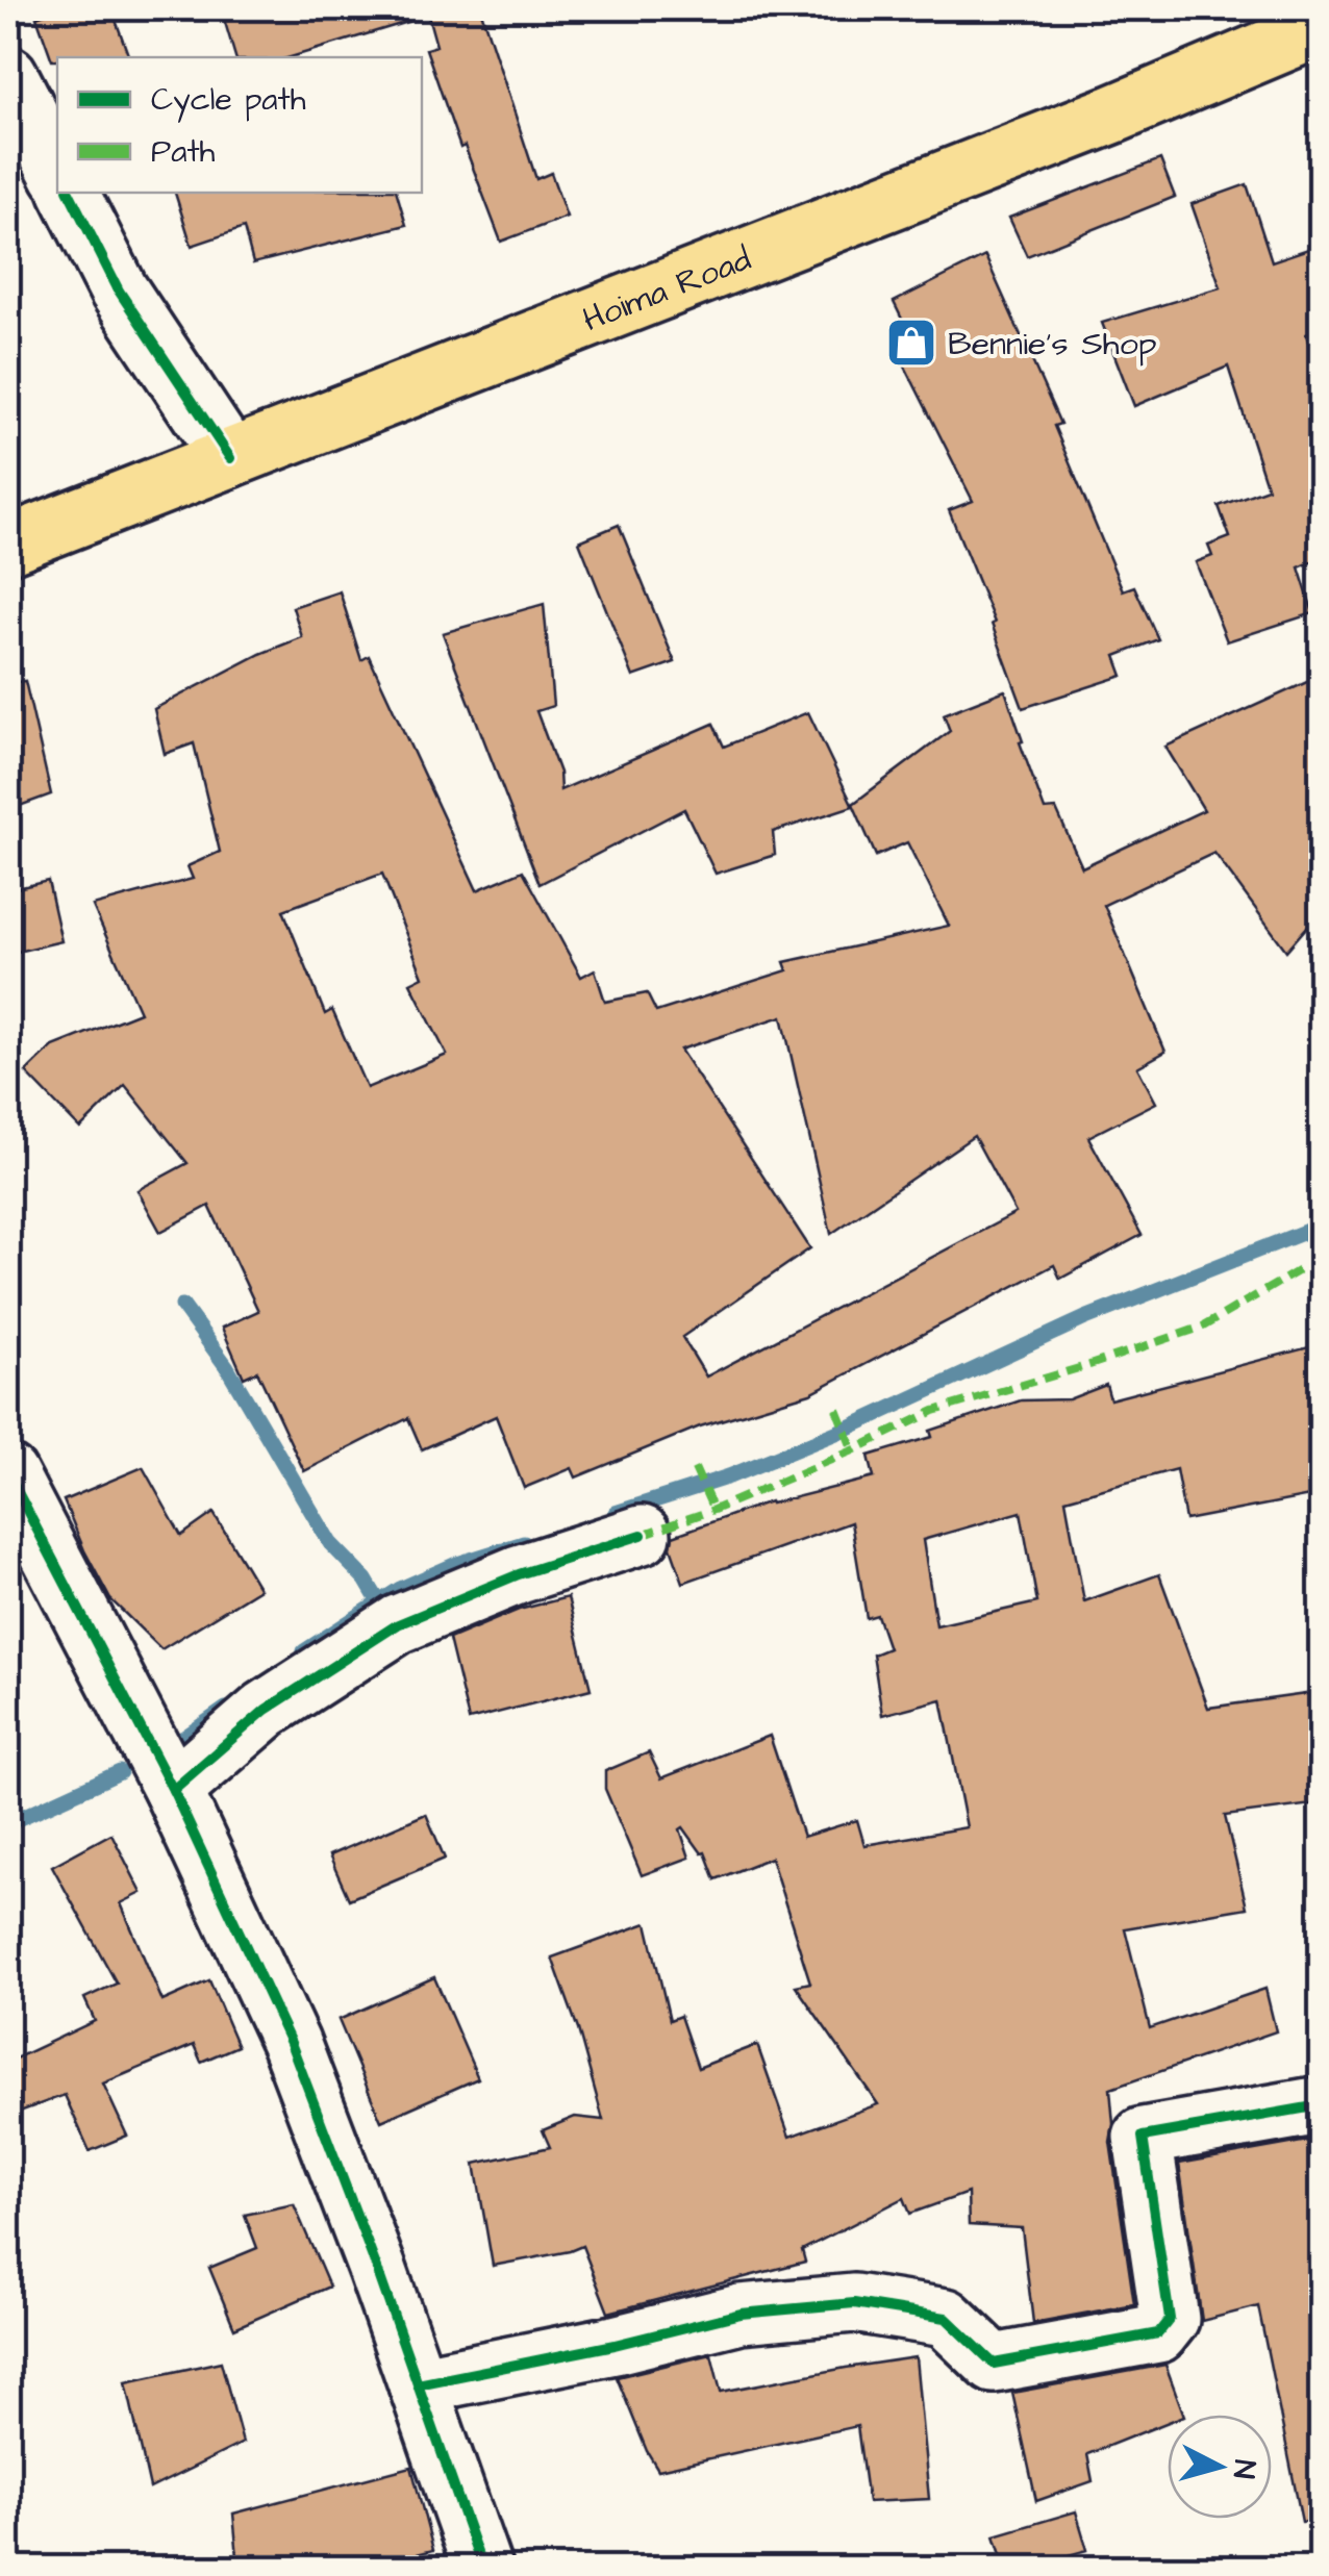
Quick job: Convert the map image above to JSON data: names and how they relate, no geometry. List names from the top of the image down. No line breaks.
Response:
{"streets":{"main road":["Hoima Road"]},"places":{"shop":["Bennie's Shop"]},"legend":["Cycle path","Path"],"north":"right"}
